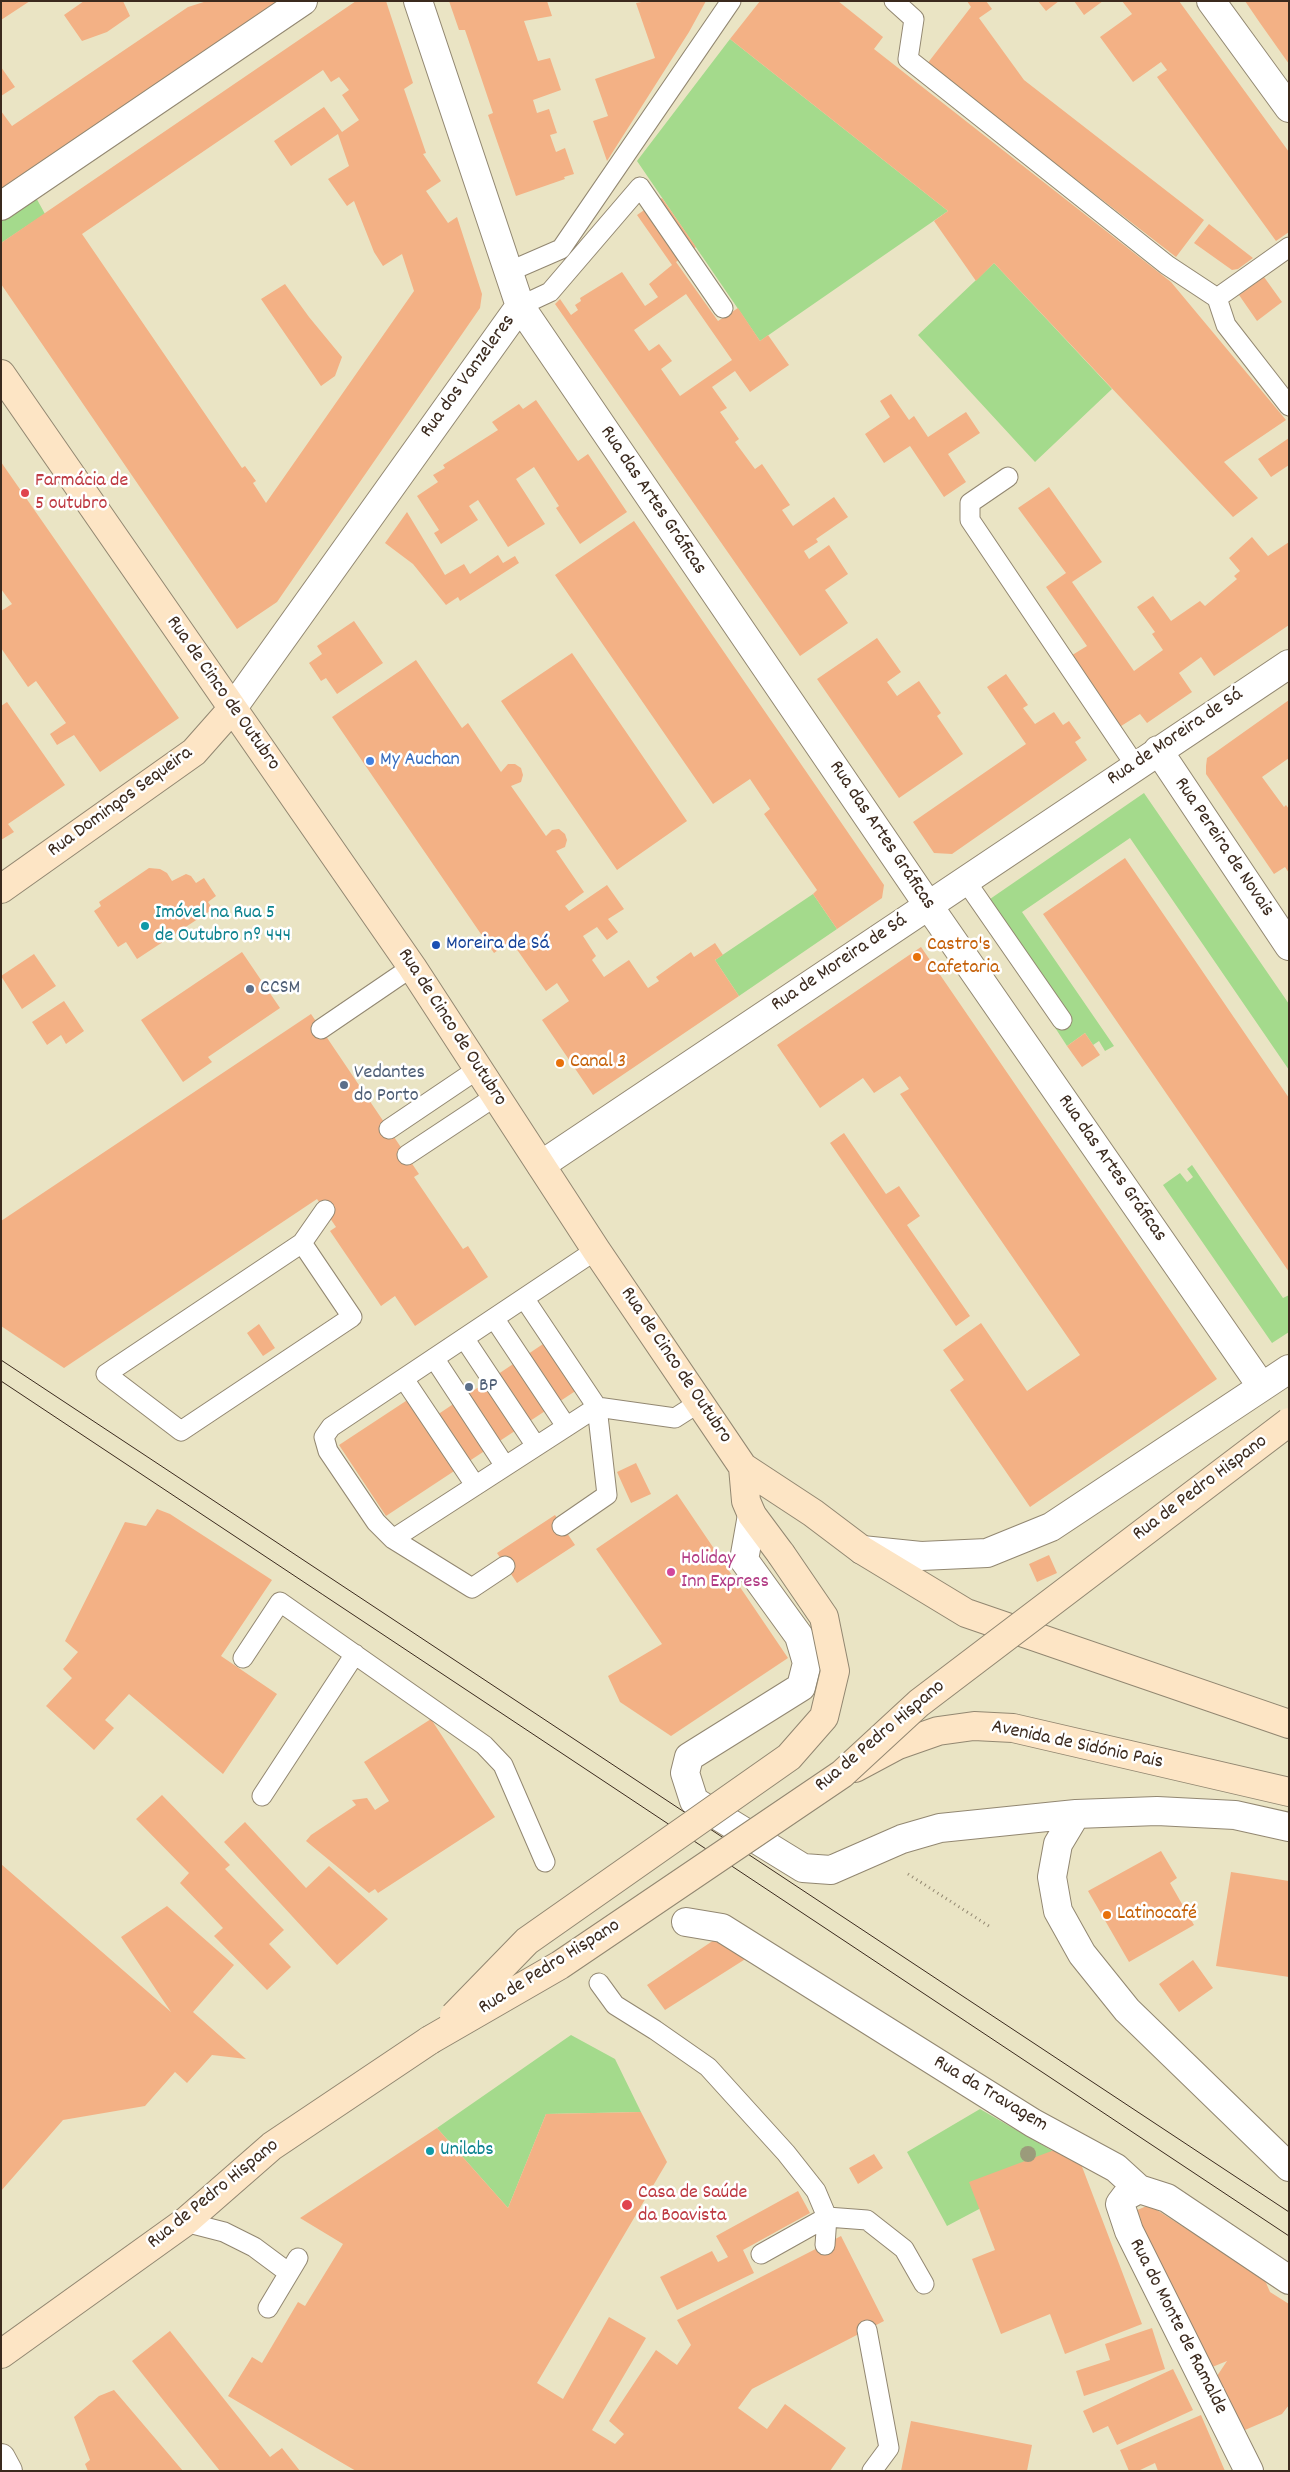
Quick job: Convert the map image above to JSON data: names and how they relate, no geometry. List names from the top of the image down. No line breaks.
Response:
{"streets":{"main road":["Rua de Cinco de Outubro","Rua Domingos Sequeira","Rua de Pedro Hispano","Avenida de Sidónio Pais"],"street":["Rua dos Vanzeleres","Rua das Artes Gráficas","Rua de Moreira de Sá","Rua Pereira de Novais","Rua da Travagem","Rua do Monte de Ramalde"]},"crossings":[["Rua dos Vanzeleres","Rua das Artes Gráficas"],["Rua dos Vanzeleres","Rua de Cinco de Outubro"],["Rua dos Vanzeleres","Rua Domingos Sequeira"],["Rua das Artes Gráficas","Rua de Moreira de Sá"],["Rua de Cinco de Outubro","Rua de Moreira de Sá"],["Rua de Cinco de Outubro","Rua Domingos Sequeira"],["Rua de Cinco de Outubro","Rua de Pedro Hispano"],["Rua de Moreira de Sá","Rua Pereira de Novais"],["Rua de Pedro Hispano","Avenida de Sidónio Pais"],["Rua da Travagem","Rua do Monte de Ramalde"]],"places":["Farmácia de 5 outubro","My Auchan","Imóvel na Rua 5 de Outubro nº 444","Moreira de Sá","Castro's Cafetaria","CCSM","Canal 3","Vedantes do Porto","BP","Holiday Inn Express","Latinocafé","Unilabs","Casa de Saúde da Boavista"]}
